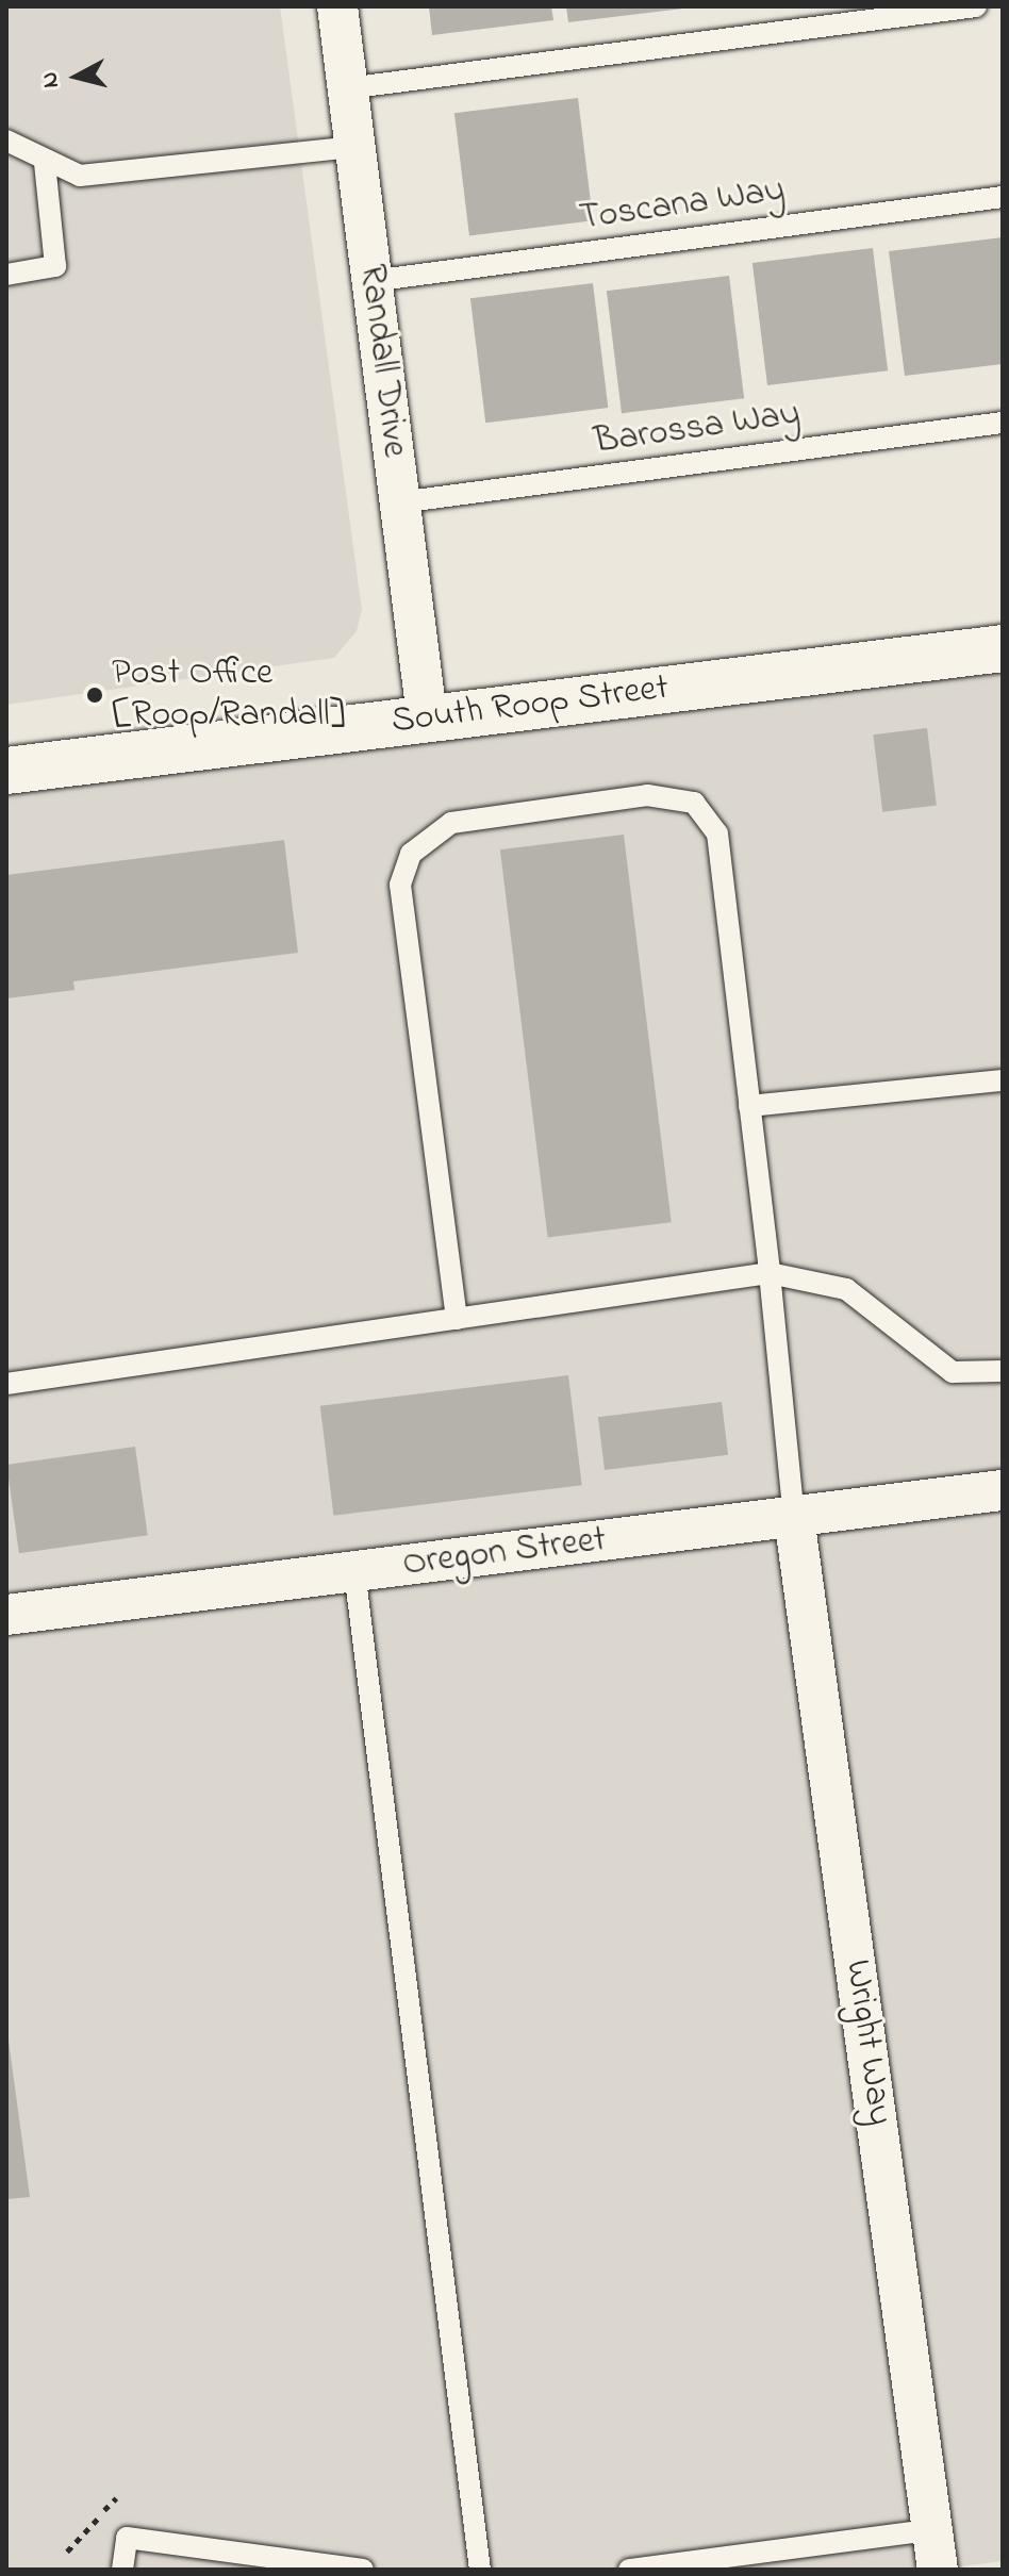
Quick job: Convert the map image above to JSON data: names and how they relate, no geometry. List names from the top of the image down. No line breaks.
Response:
{"streets":{"street":["Randall Drive","South Roop Street","Oregon Street","Wright Way"],"lane":["Toscana Way","Barossa Way"]},"crossings":[["Toscana Way","Randall Drive"],["Randall Drive","Barossa Way"],["Randall Drive","South Roop Street"],["Oregon Street","Wright Way"]],"places":["Post Office [Roop/Randall]"],"north":"left"}
